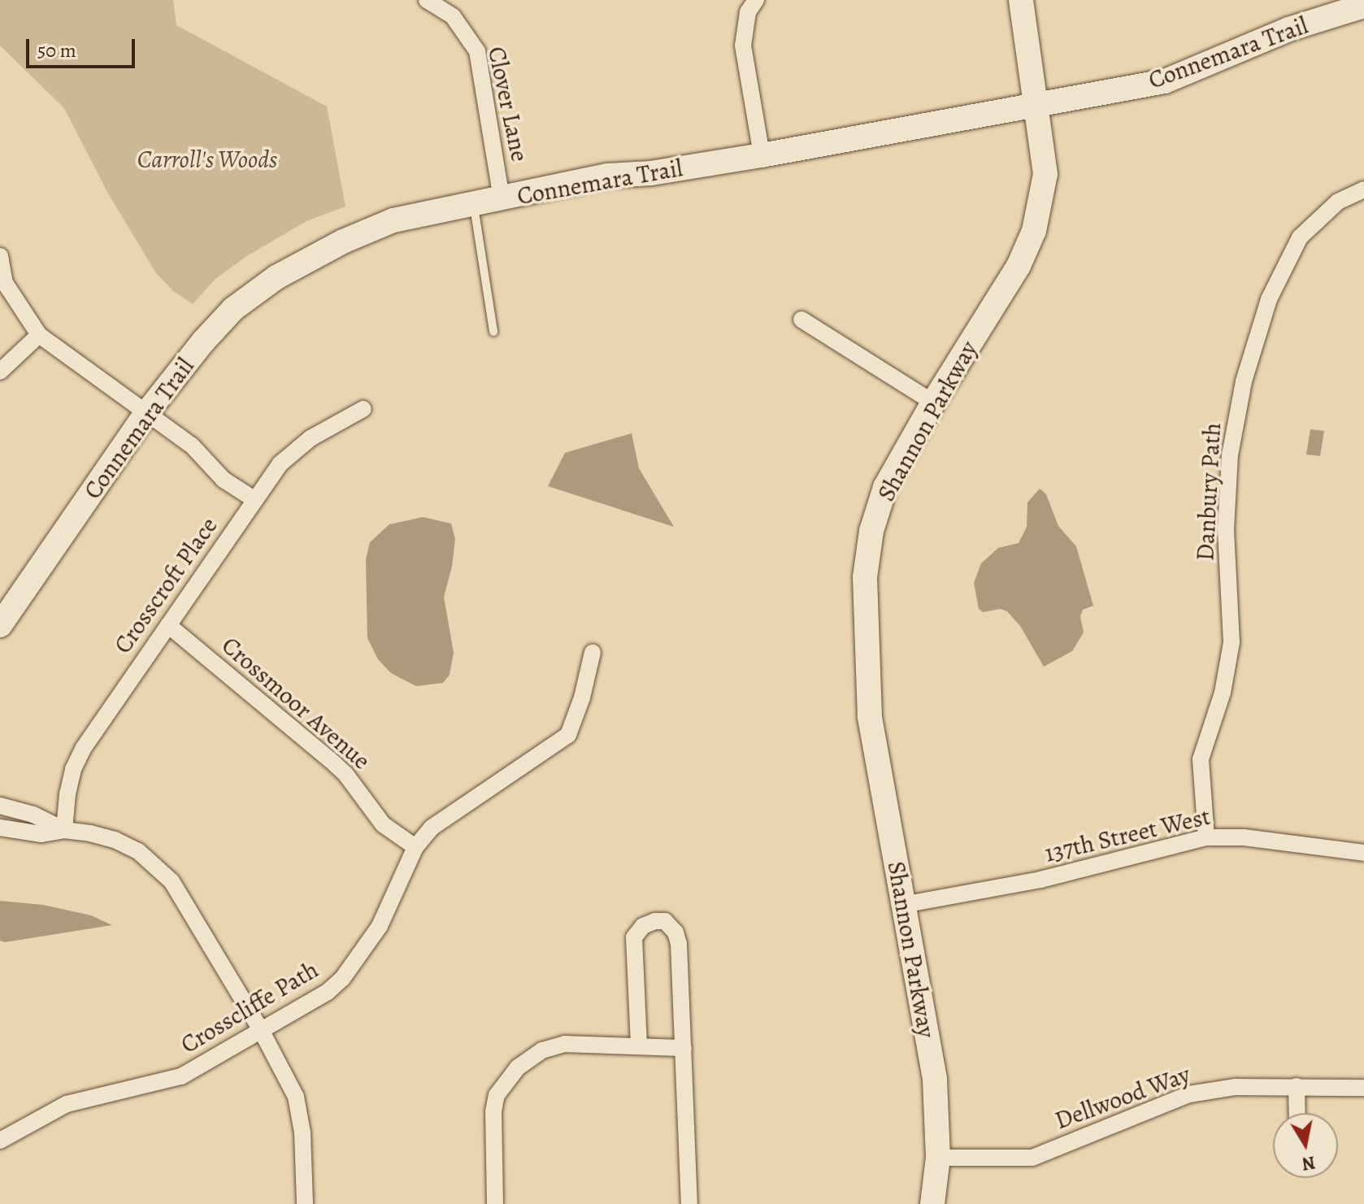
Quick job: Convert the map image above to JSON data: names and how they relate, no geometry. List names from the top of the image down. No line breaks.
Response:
{"streets":{"street":["Connemara Trail","Clover Lane","Shannon Parkway","Danbury Path","Crosscroft Place","Crossmoor Avenue","137th Street West","Crosscliffe Path","Dellwood Way"]},"crossings":[["Connemara Trail","Clover Lane"],["Connemara Trail","Shannon Parkway"],["Shannon Parkway","137th Street West"],["Shannon Parkway","Dellwood Way"],["Danbury Path","137th Street West"],["Crosscroft Place","Crossmoor Avenue"],["Crossmoor Avenue","Crosscliffe Path"]],"parks":["Carroll's Woods"],"scale_bar":"50 m","north":"bottom"}
